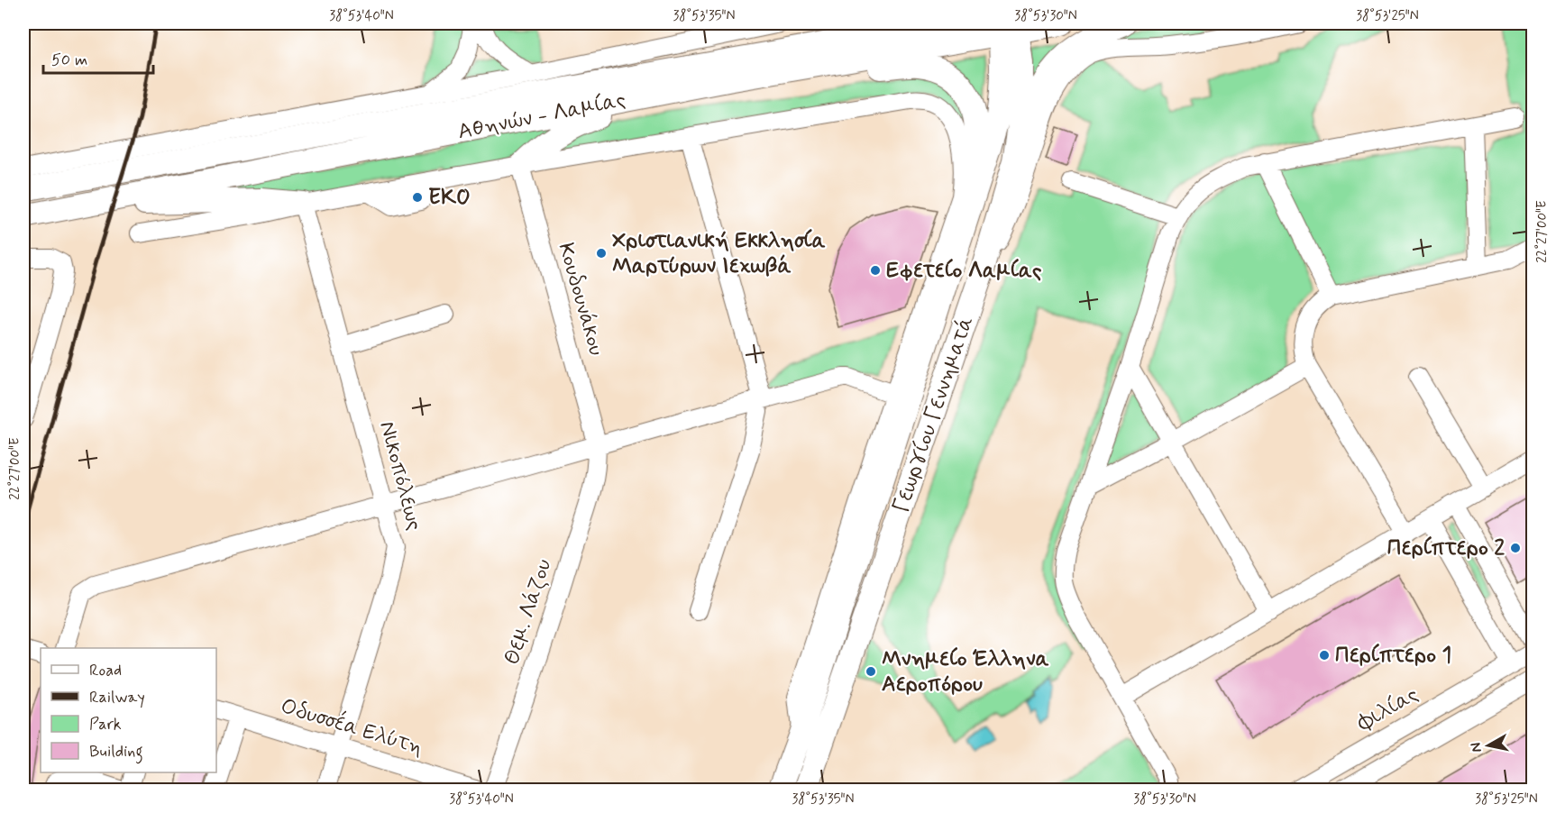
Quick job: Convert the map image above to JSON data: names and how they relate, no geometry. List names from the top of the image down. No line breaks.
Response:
{"streets":{"main road":["Αθηνών - Λαμίας","Γεωργίου Γεννηματά"],"street":["Κουδουνάκου","Νικοπόλεως","Θεμ. Λάζου","Φιλίας","Οδυσσέα Ελύτη"]},"crossings":[["Αθηνών - Λαμίας","Γεωργίου Γεννηματά"],["Κουδουνάκου","Θεμ. Λάζου"],["Νικοπόλεως","Οδυσσέα Ελύτη"]],"places":["EKO","Χριστιανική Εκκλησία Μαρτύρων Ιεχωβά","Εφετείο Λαμίας","Περίπτερο 2","Περίπτερο 1","Μνημείο Έλληνα Αεροπόρου"],"legend":["Road","Railway","Park","Building"],"scale_bar":"50 m","north":"left","coordinates":["38°53'40\"N","38°53'35\"N","38°53'30\"N","38°53'25\"N","22°27'00\"E"]}
